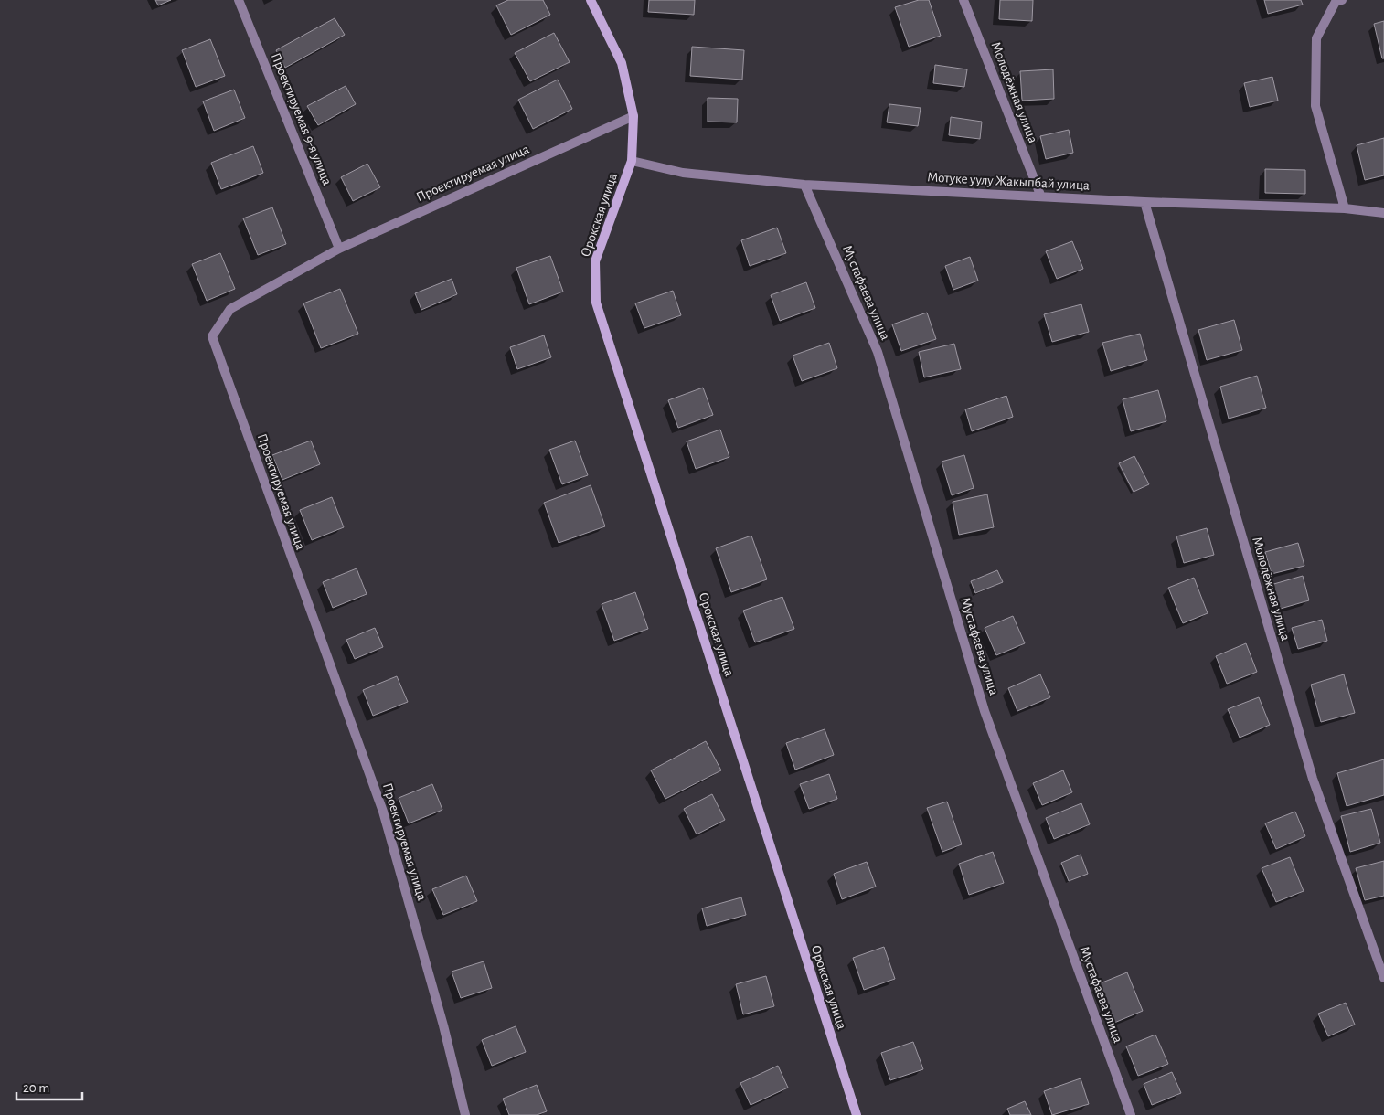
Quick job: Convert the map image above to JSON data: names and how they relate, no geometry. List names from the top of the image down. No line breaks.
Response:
{"streets":{"street":["Молодёжная улица","Проектируемая 9-я улица","Проектируемая улица","Мотуке уулу Жакыпбай улица","Орокская улица","Мустафаева улица"]},"crossings":[["Молодёжная улица","Мотуке уулу Жакыпбай улица"],["Проектируемая 9-я улица","Проектируемая улица"],["Проектируемая улица","Орокская улица"],["Мотуке уулу Жакыпбай улица","Орокская улица"],["Мотуке уулу Жакыпбай улица","Мустафаева улица"]],"scale_bar":"20 m"}
